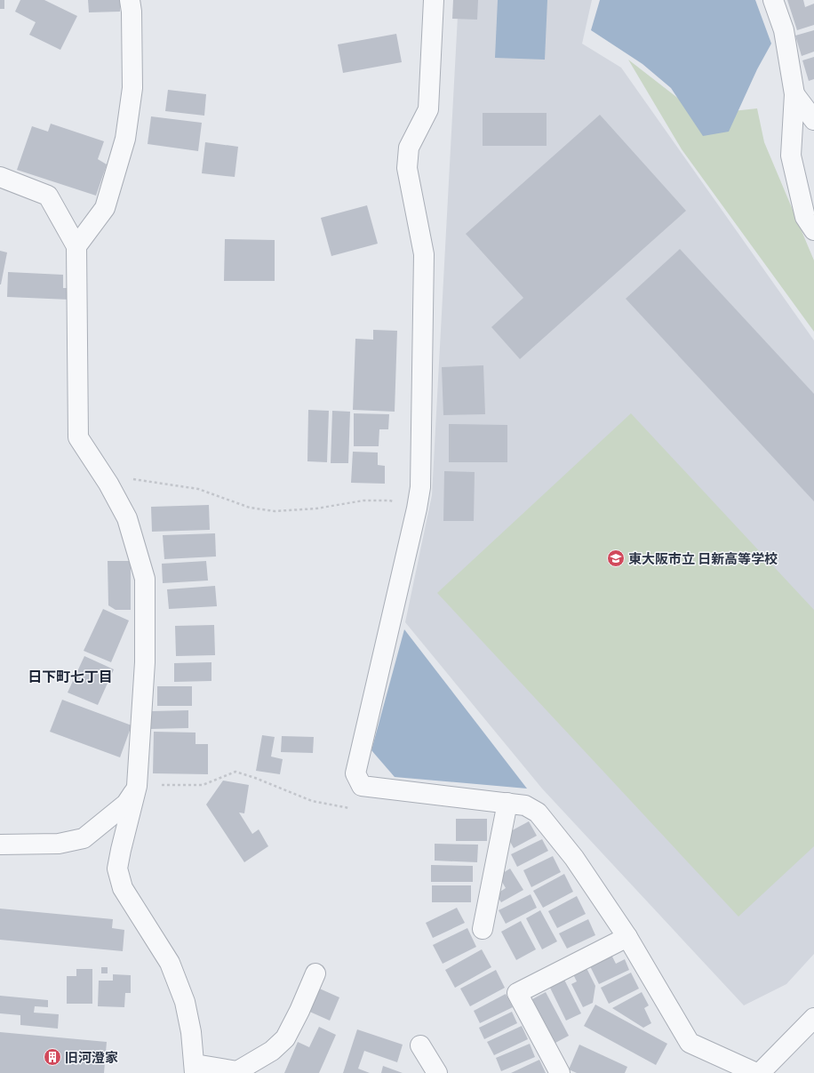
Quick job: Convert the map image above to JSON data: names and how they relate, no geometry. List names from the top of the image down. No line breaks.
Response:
{"districts":["日下町七丁目"],"places":{"school or university":["東大阪市立 日新高等学校"],"building":["旧河澄家"]}}
